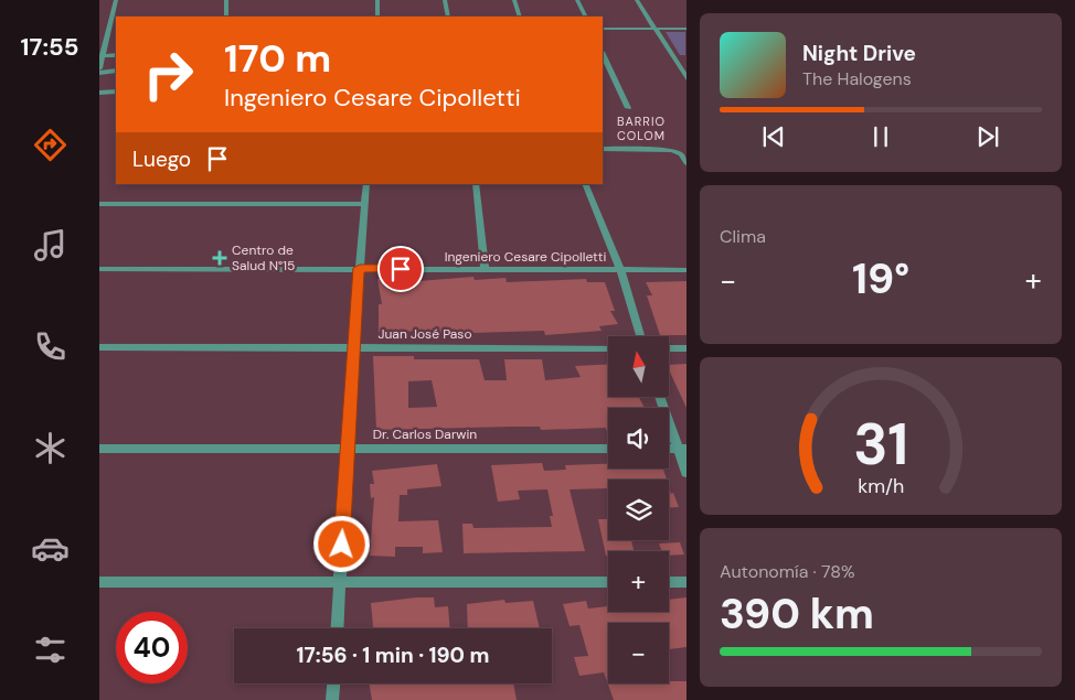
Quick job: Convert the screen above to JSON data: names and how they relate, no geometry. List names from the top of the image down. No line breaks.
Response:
{"streets":{"street":["Ingeniero Cesare Cipolletti","Juan José Paso","Dr. Carlos Darwin"]},"districts":["BARRIO COLOM"],"places":{"health":["Centro de Salud N°15"]},"north":"top","page":{"tabs":"17:55","turn":["170 m","Ingeniero Cesare Cipolletti"],"song":["Night Drive","The Halogens"],"then":"Luego","tile":["Clima",["Autonomía · 78%","390 km"]],"heat":["−","19°","+"],"map_buttons":["+","−"],"limit":"40","trip":"17:56 · 1 min · 190 m","gauge":["31","km/h"]}}
